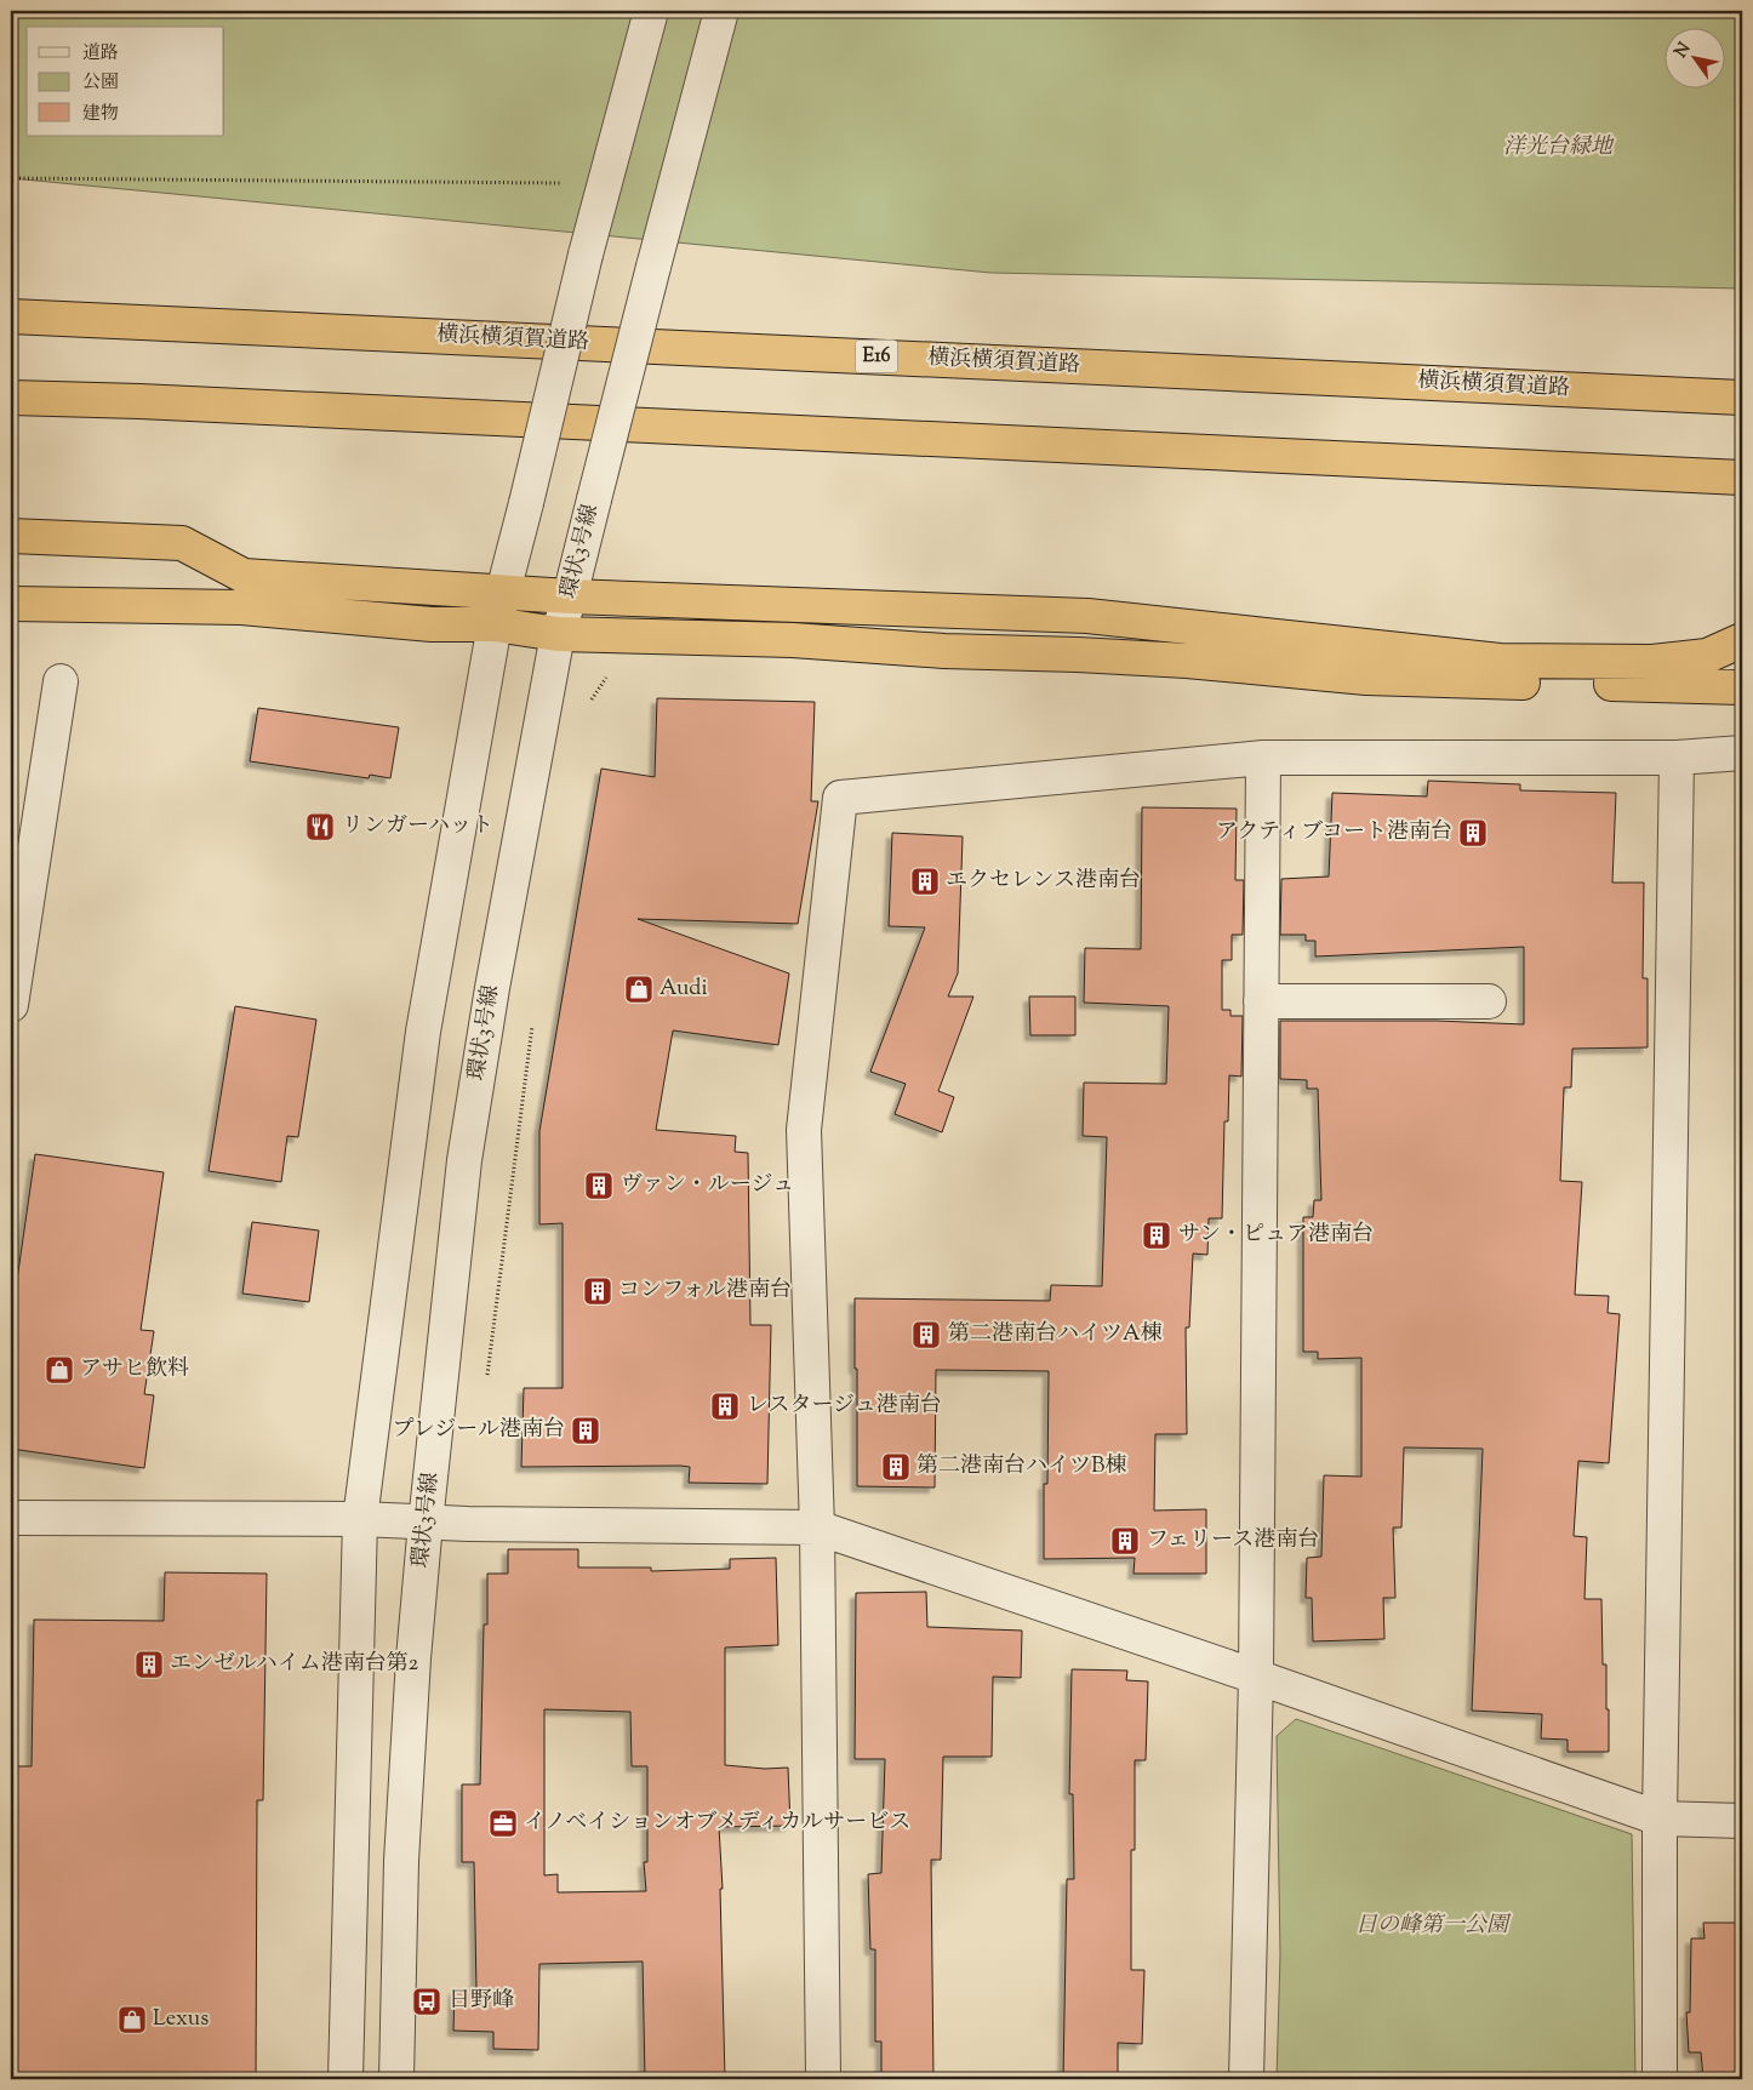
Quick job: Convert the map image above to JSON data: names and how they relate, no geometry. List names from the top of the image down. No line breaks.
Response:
{"streets":{"highway":["横浜横須賀道路","E16"],"street":["環状3号線"]},"parks":["洋光台緑地","日の峰第一公園"],"places":{"restaurant":["リンガーハット"],"building":["アクティブコート港南台","エクセレンス港南台","ヴァン・ルージュ","サン・ピュア港南台","コンフォル港南台","第二港南台ハイツA棟","レスタージュ港南台","プレジール港南台","第二港南台ハイツB棟","フェリース港南台","エンゼルハイム港南台第2"],"shop":["Audi","アサヒ飲料","Lexus"],"office":["イノベイションオブメディカルサービス"],"bus stop":["日野峰"]},"legend":["道路","公園","建物"],"north":"top left"}
